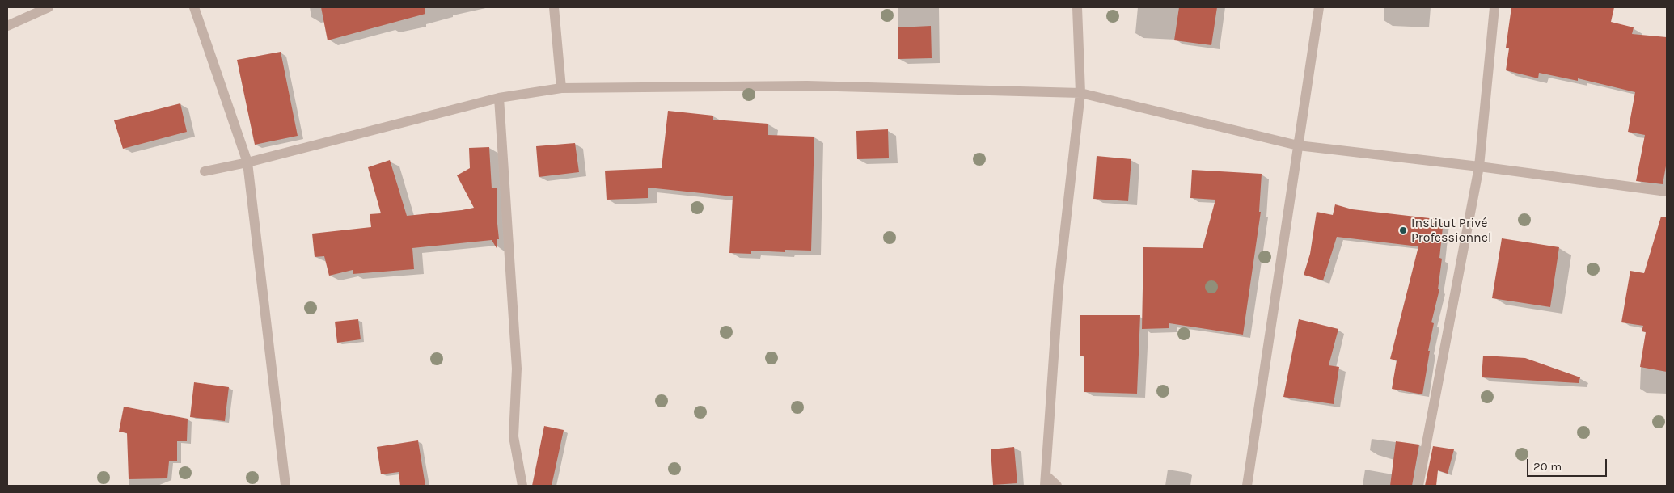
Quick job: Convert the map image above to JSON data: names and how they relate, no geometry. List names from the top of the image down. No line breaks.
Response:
{"places":["Institut Privé Professionnel"],"scale_bar":"20 m"}
